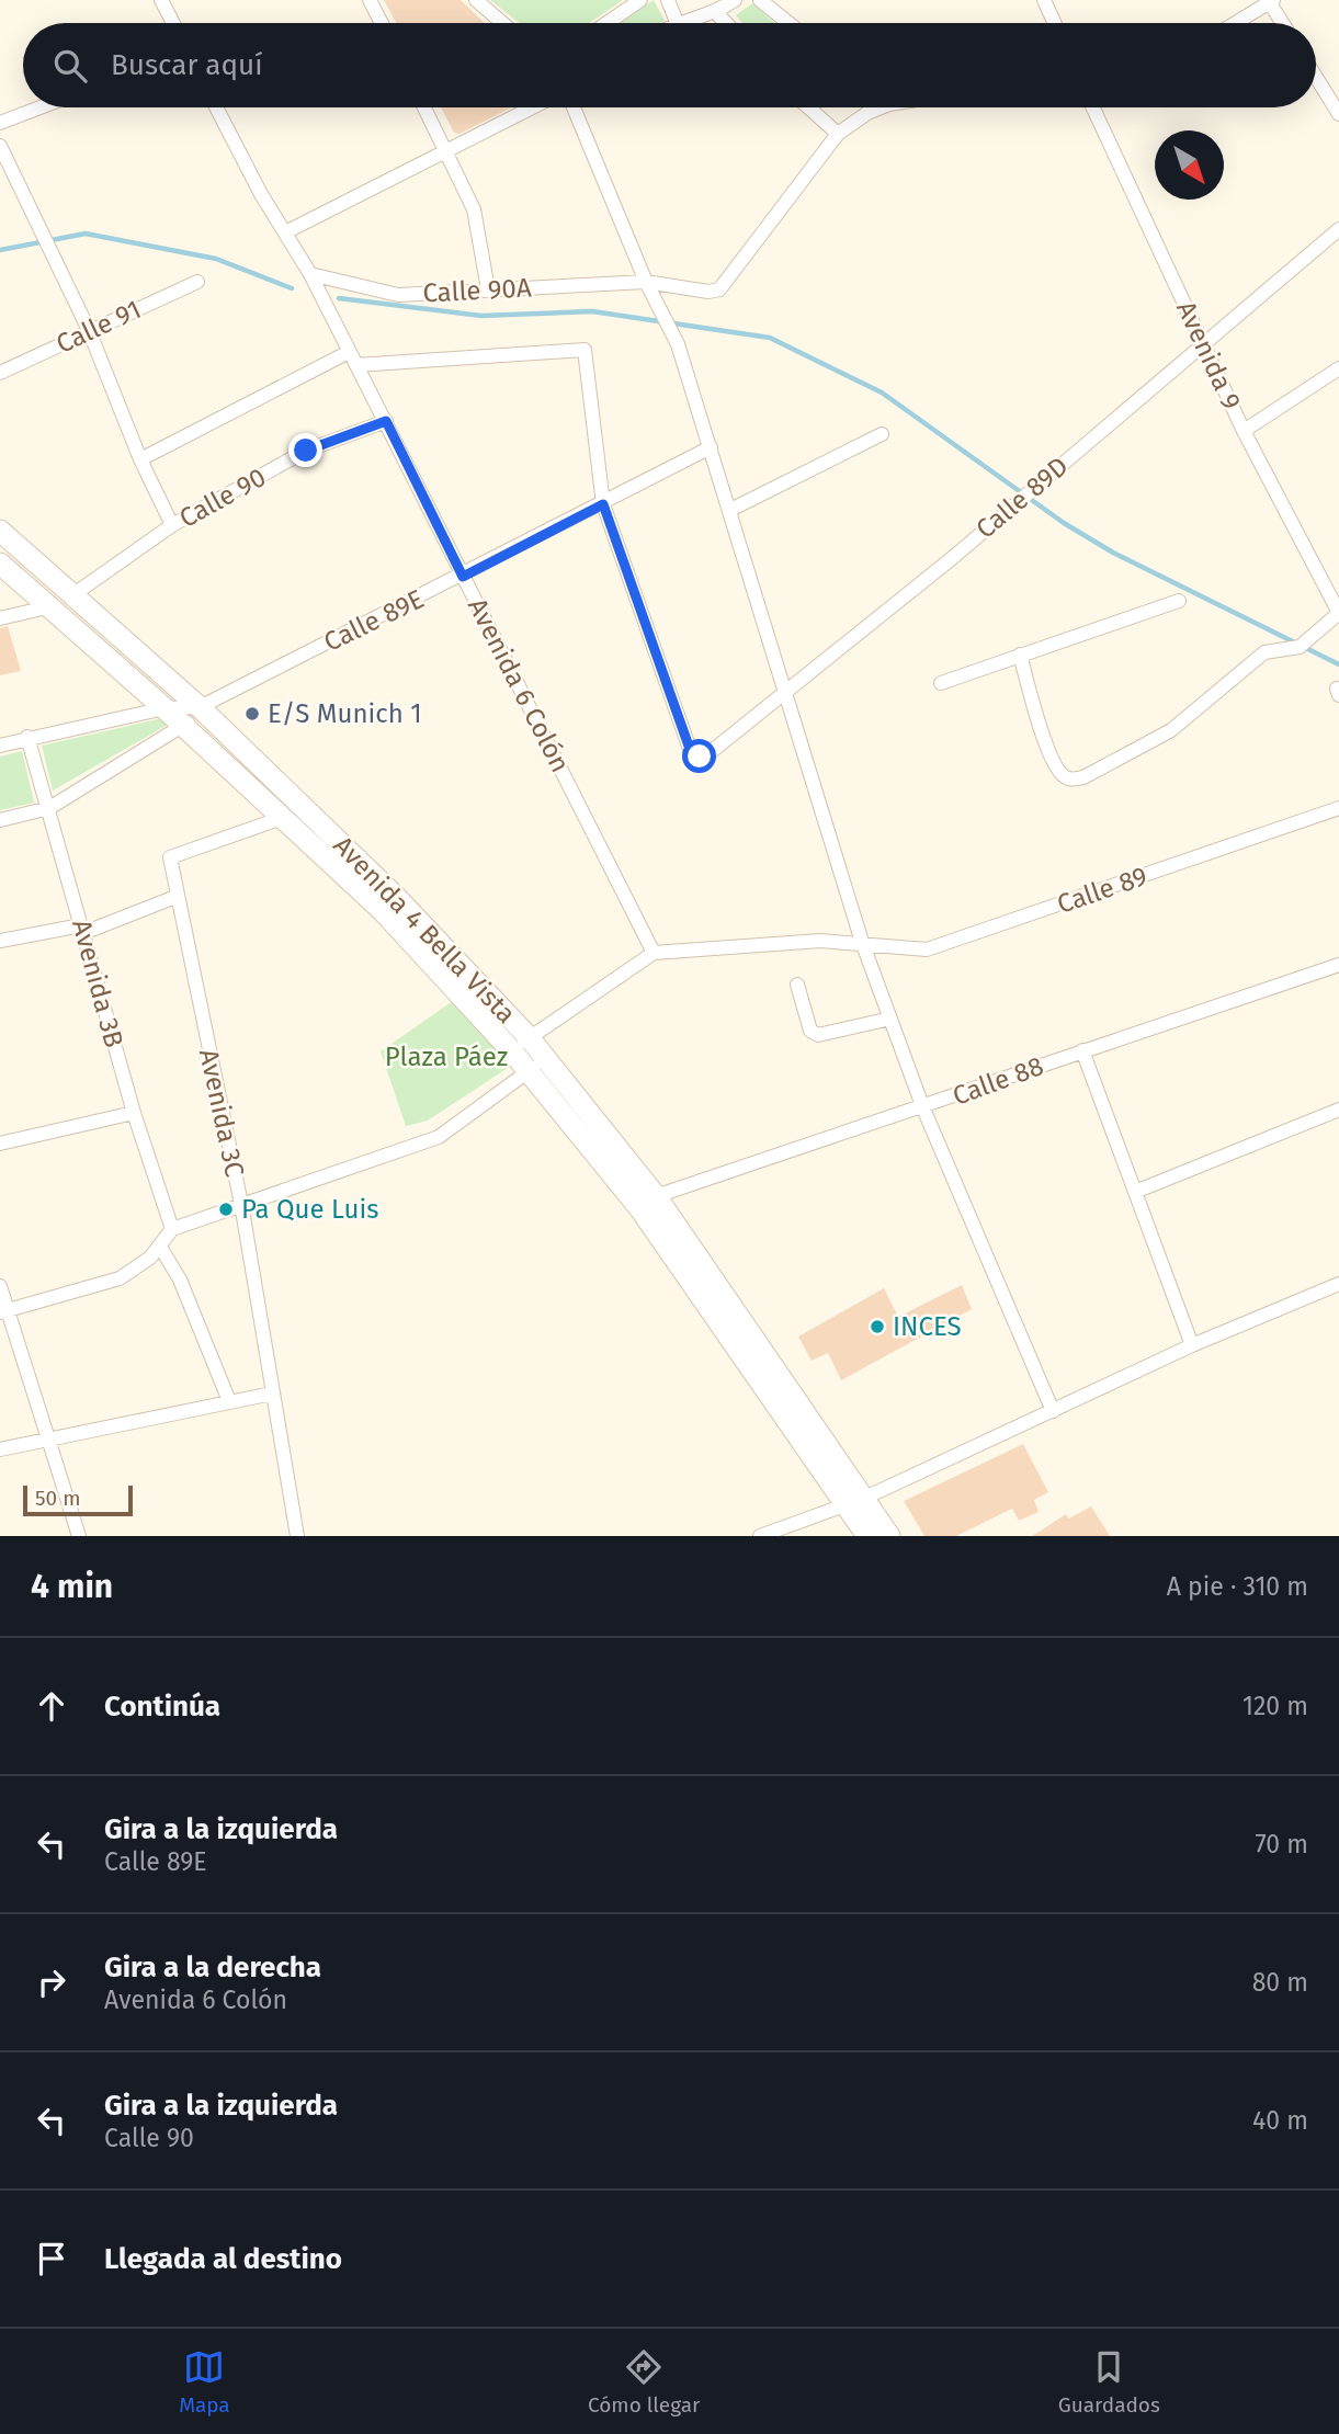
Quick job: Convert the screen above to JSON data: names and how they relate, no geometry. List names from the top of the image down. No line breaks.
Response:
{"streets":{"street":["Calle 90A","Calle 91","Avenida 9","Calle 90","Calle 89D","Calle 89E","Avenida 6 Colón","Calle 89","Avenida 4 Bella Vista","Avenida 3B","Calle 88","Avenida 3C"]},"crossings":[["Calle 90A","Avenida 6 Colón"],["Avenida 9","Calle 89D"],["Calle 90","Avenida 6 Colón"],["Calle 90","Avenida 4 Bella Vista"],["Calle 89D","Calle 89E"],["Calle 89E","Avenida 6 Colón"],["Calle 89E","Avenida 4 Bella Vista"],["Avenida 6 Colón","Calle 89"],["Avenida 4 Bella Vista","Calle 88"],["Avenida 4 Bella Vista","Avenida 3C"]],"parks":["Plaza Páez"],"places":["E/S Munich 1","Pa Que Luis","INCES"],"scale_bar":"50 m","north":"bottom right","page":{"search":"Buscar aquí","scale":"50 m","heading":["4 min","A pie · 310 m"],"list":[["Continúa","120 m"],["Gira a la izquierda","Calle 89E","70 m"],["Gira a la derecha","Avenida 6 Colón","80 m"],["Gira a la izquierda","Calle 90","40 m"],"Llegada al destino"],"nav":["Mapa","Cómo llegar","Guardados"]}}
